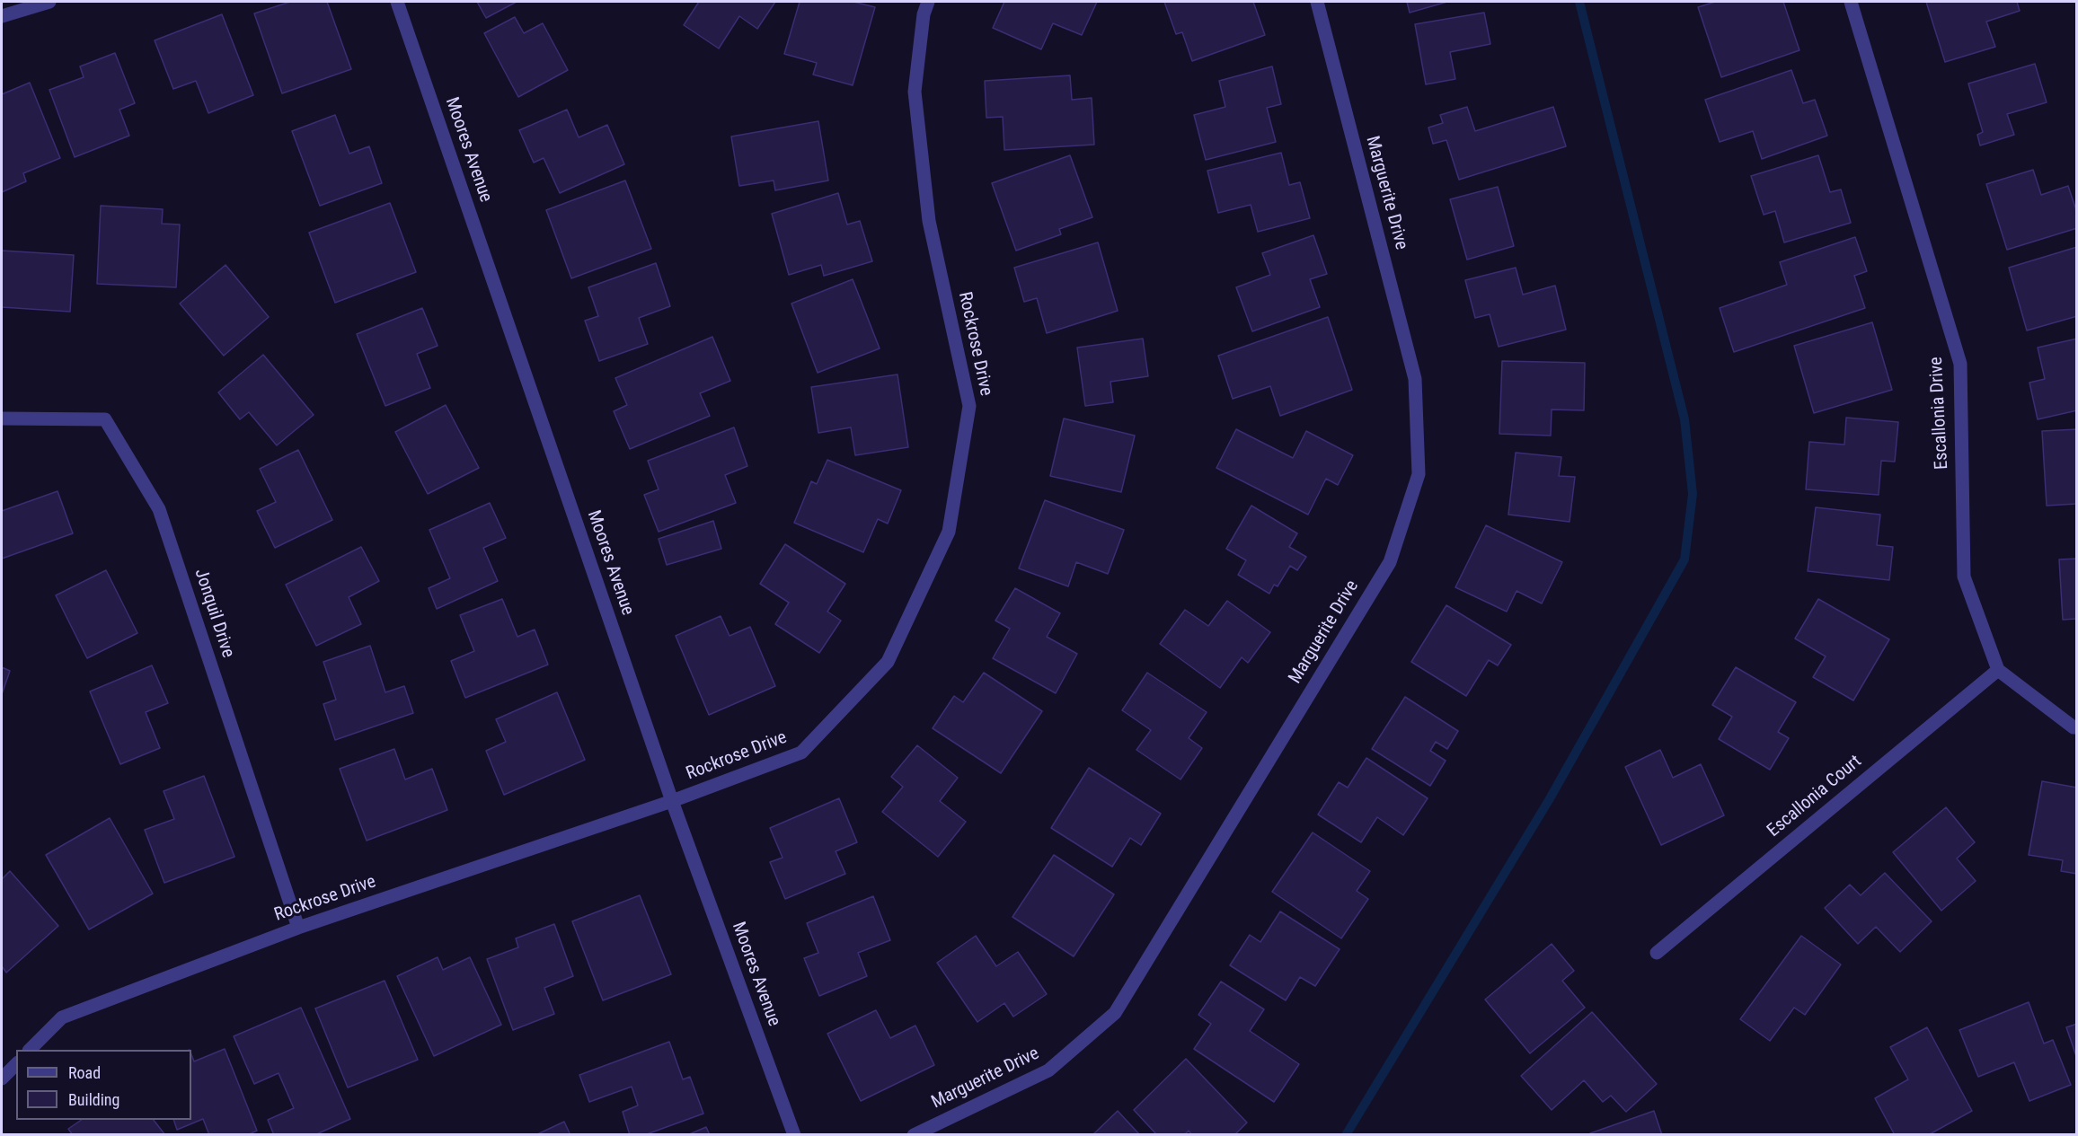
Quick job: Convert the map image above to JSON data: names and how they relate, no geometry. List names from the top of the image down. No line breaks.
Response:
{"streets":{"street":["Moores Avenue","Marguerite Drive","Rockrose Drive","Escallonia Drive","Jonquil Drive","Escallonia Court"]},"crossings":[["Moores Avenue","Rockrose Drive"],["Rockrose Drive","Jonquil Drive"],["Escallonia Drive","Escallonia Court"]],"legend":["Road","Building"]}
